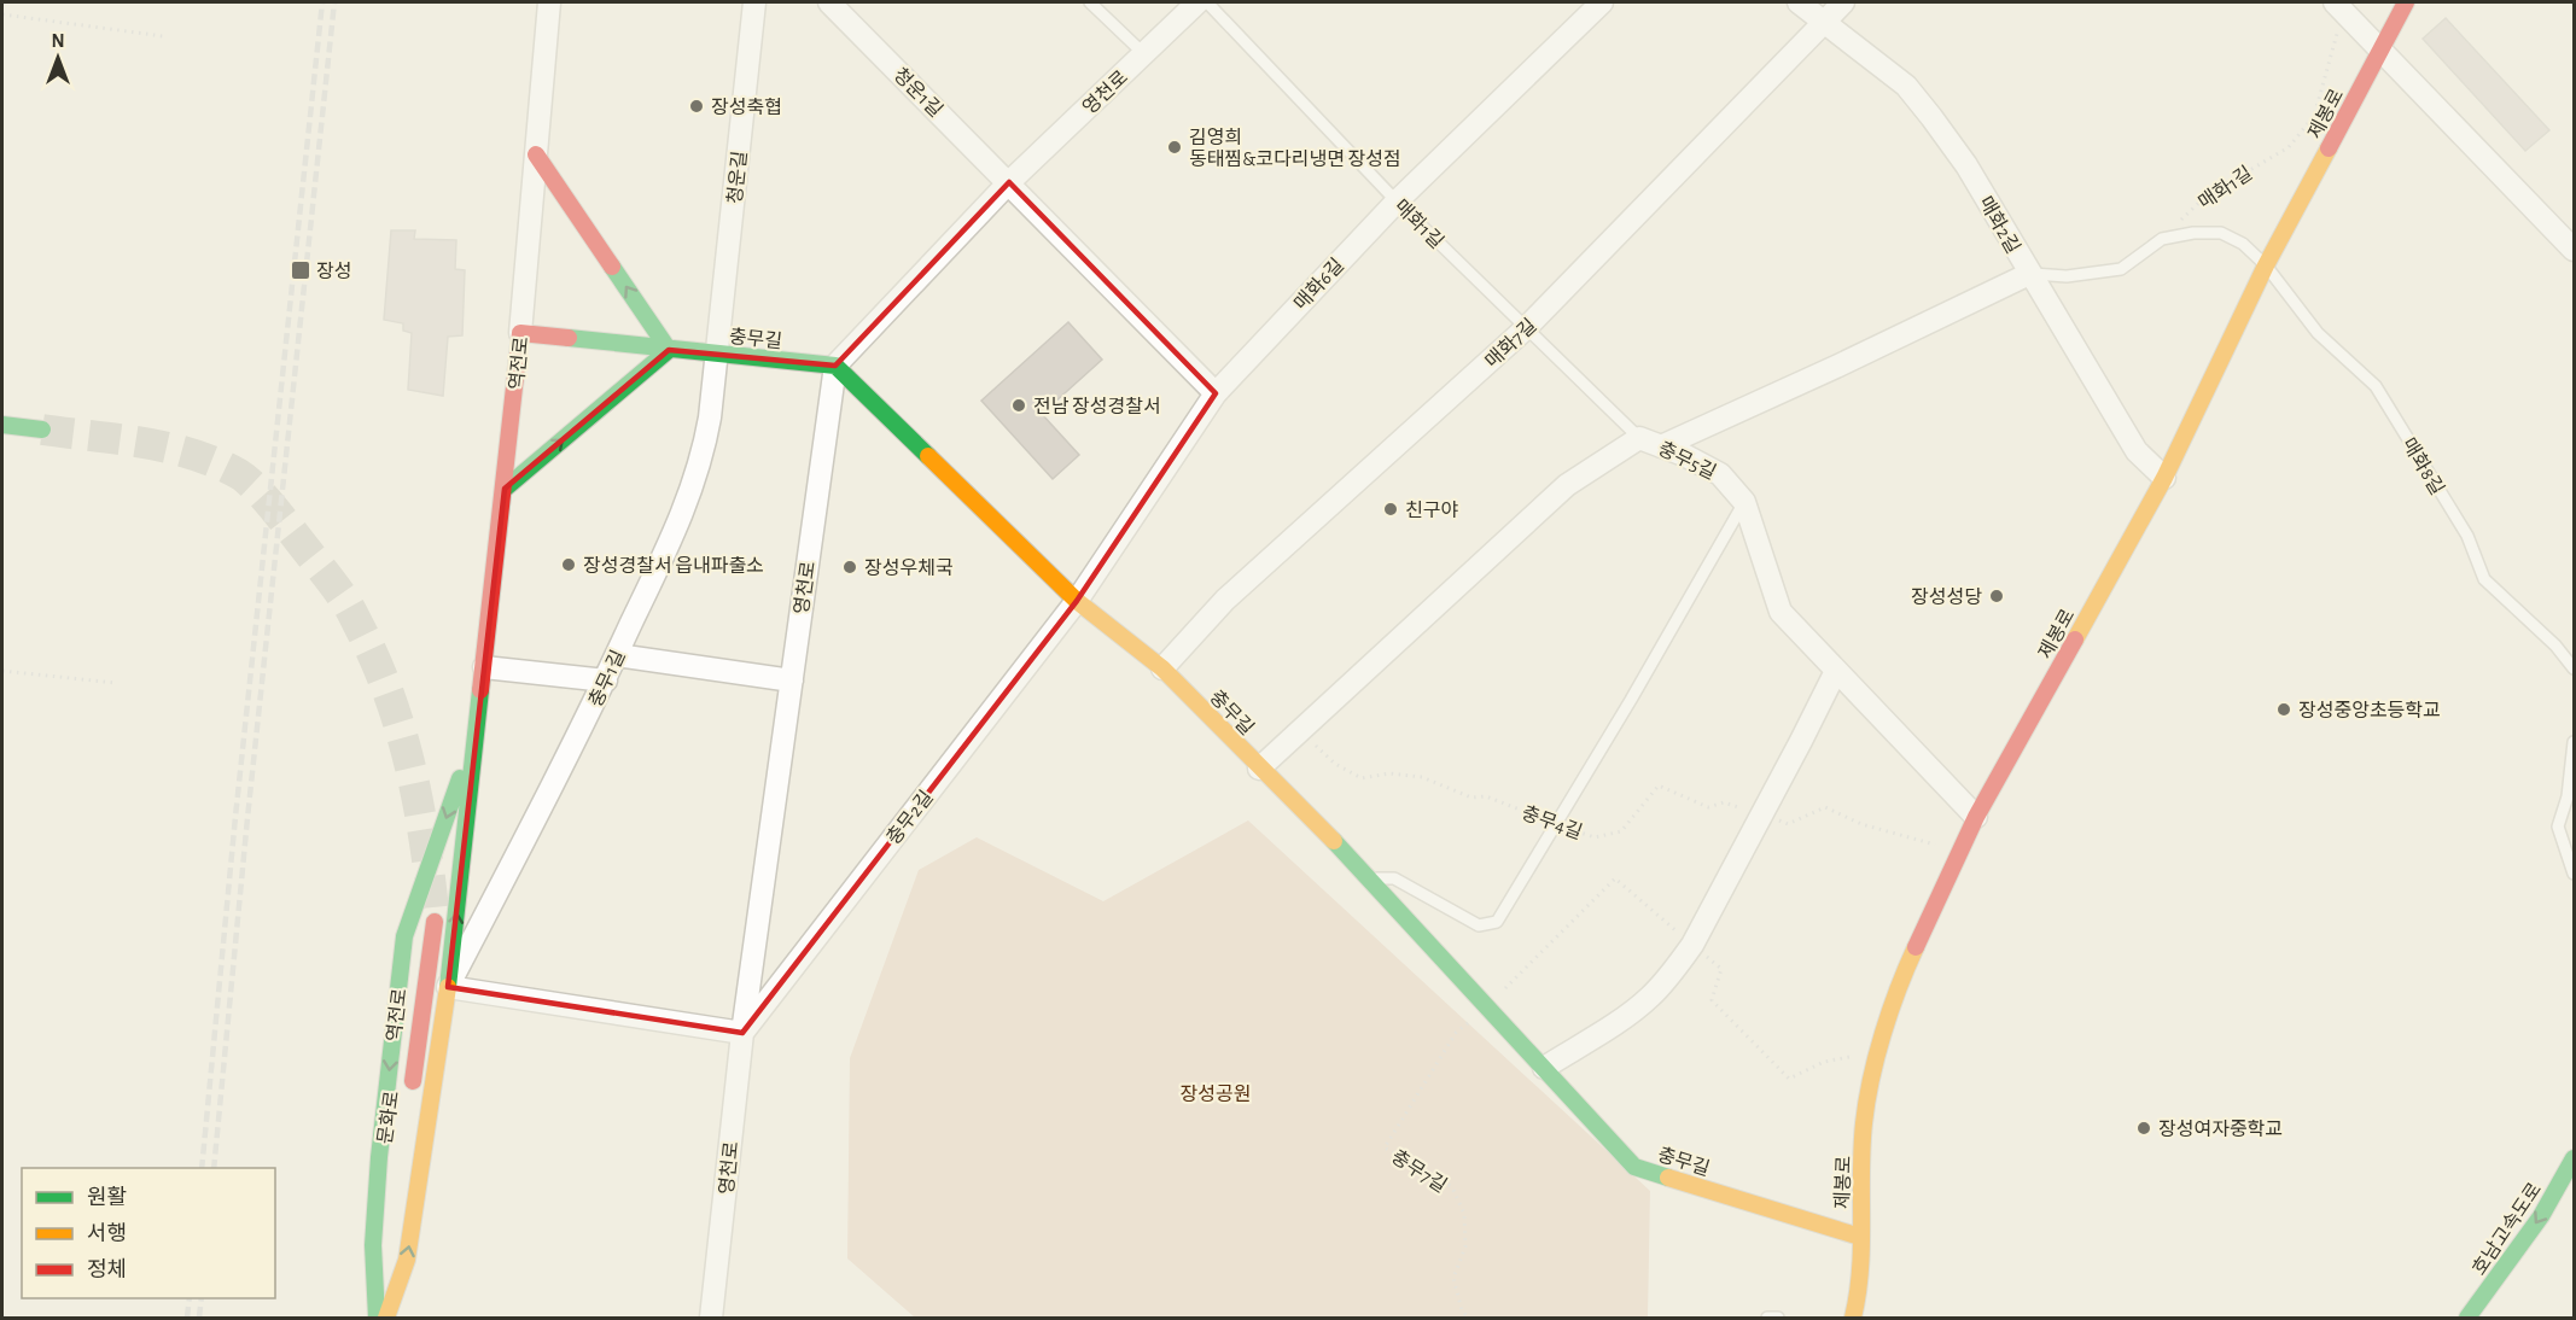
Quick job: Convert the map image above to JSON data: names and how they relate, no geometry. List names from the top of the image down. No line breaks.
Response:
{"streets":{"main road":["제봉로","충무길","역전로","문화로","호남고속도로"],"street":["청운1길","영천로","청운길","매화2길","매화6길","매화7길","충무5길","충무1길","충무2길"],"lane":["매화1길","매화8길"],"path":["충무4길","충무7길"]},"crossings":[["청운1길","영천로"],["청운1길","매화6길"],["영천로","충무길"],["영천로","충무2길"],["제봉로","매화2길"],["제봉로","충무길"],["제봉로","충무5길"],["제봉로","매화8길"],["제봉로","충무4길"],["청운길","충무길"],["청운길","충무1길"],["매화1길","매화6길"],["매화1길","매화7길"],["매화1길","충무5길"],["매화1길","매화8길"],["매화2길","매화7길"],["매화6길","충무길"],["매화6길","충무2길"],["충무길","매화7길"],["충무길","역전로"],["충무길","충무5길"],["충무길","충무1길"],["충무길","충무2길"],["충무길","충무7길"],["역전로","충무1길"],["충무5길","충무4길"]],"one_way":["호남고속도로"],"parks":["장성공원"],"places":{"other":["장성축협","김영희 동태찜&코다리냉면 장성점","전남 장성경찰서","친구야","장성경찰서 읍내파출소","장성우체국","장성성당","장성중앙초등학교","장성여자중학교"],"transit":["장성"]},"legend":["원활","서행","정체"],"north":"top"}
